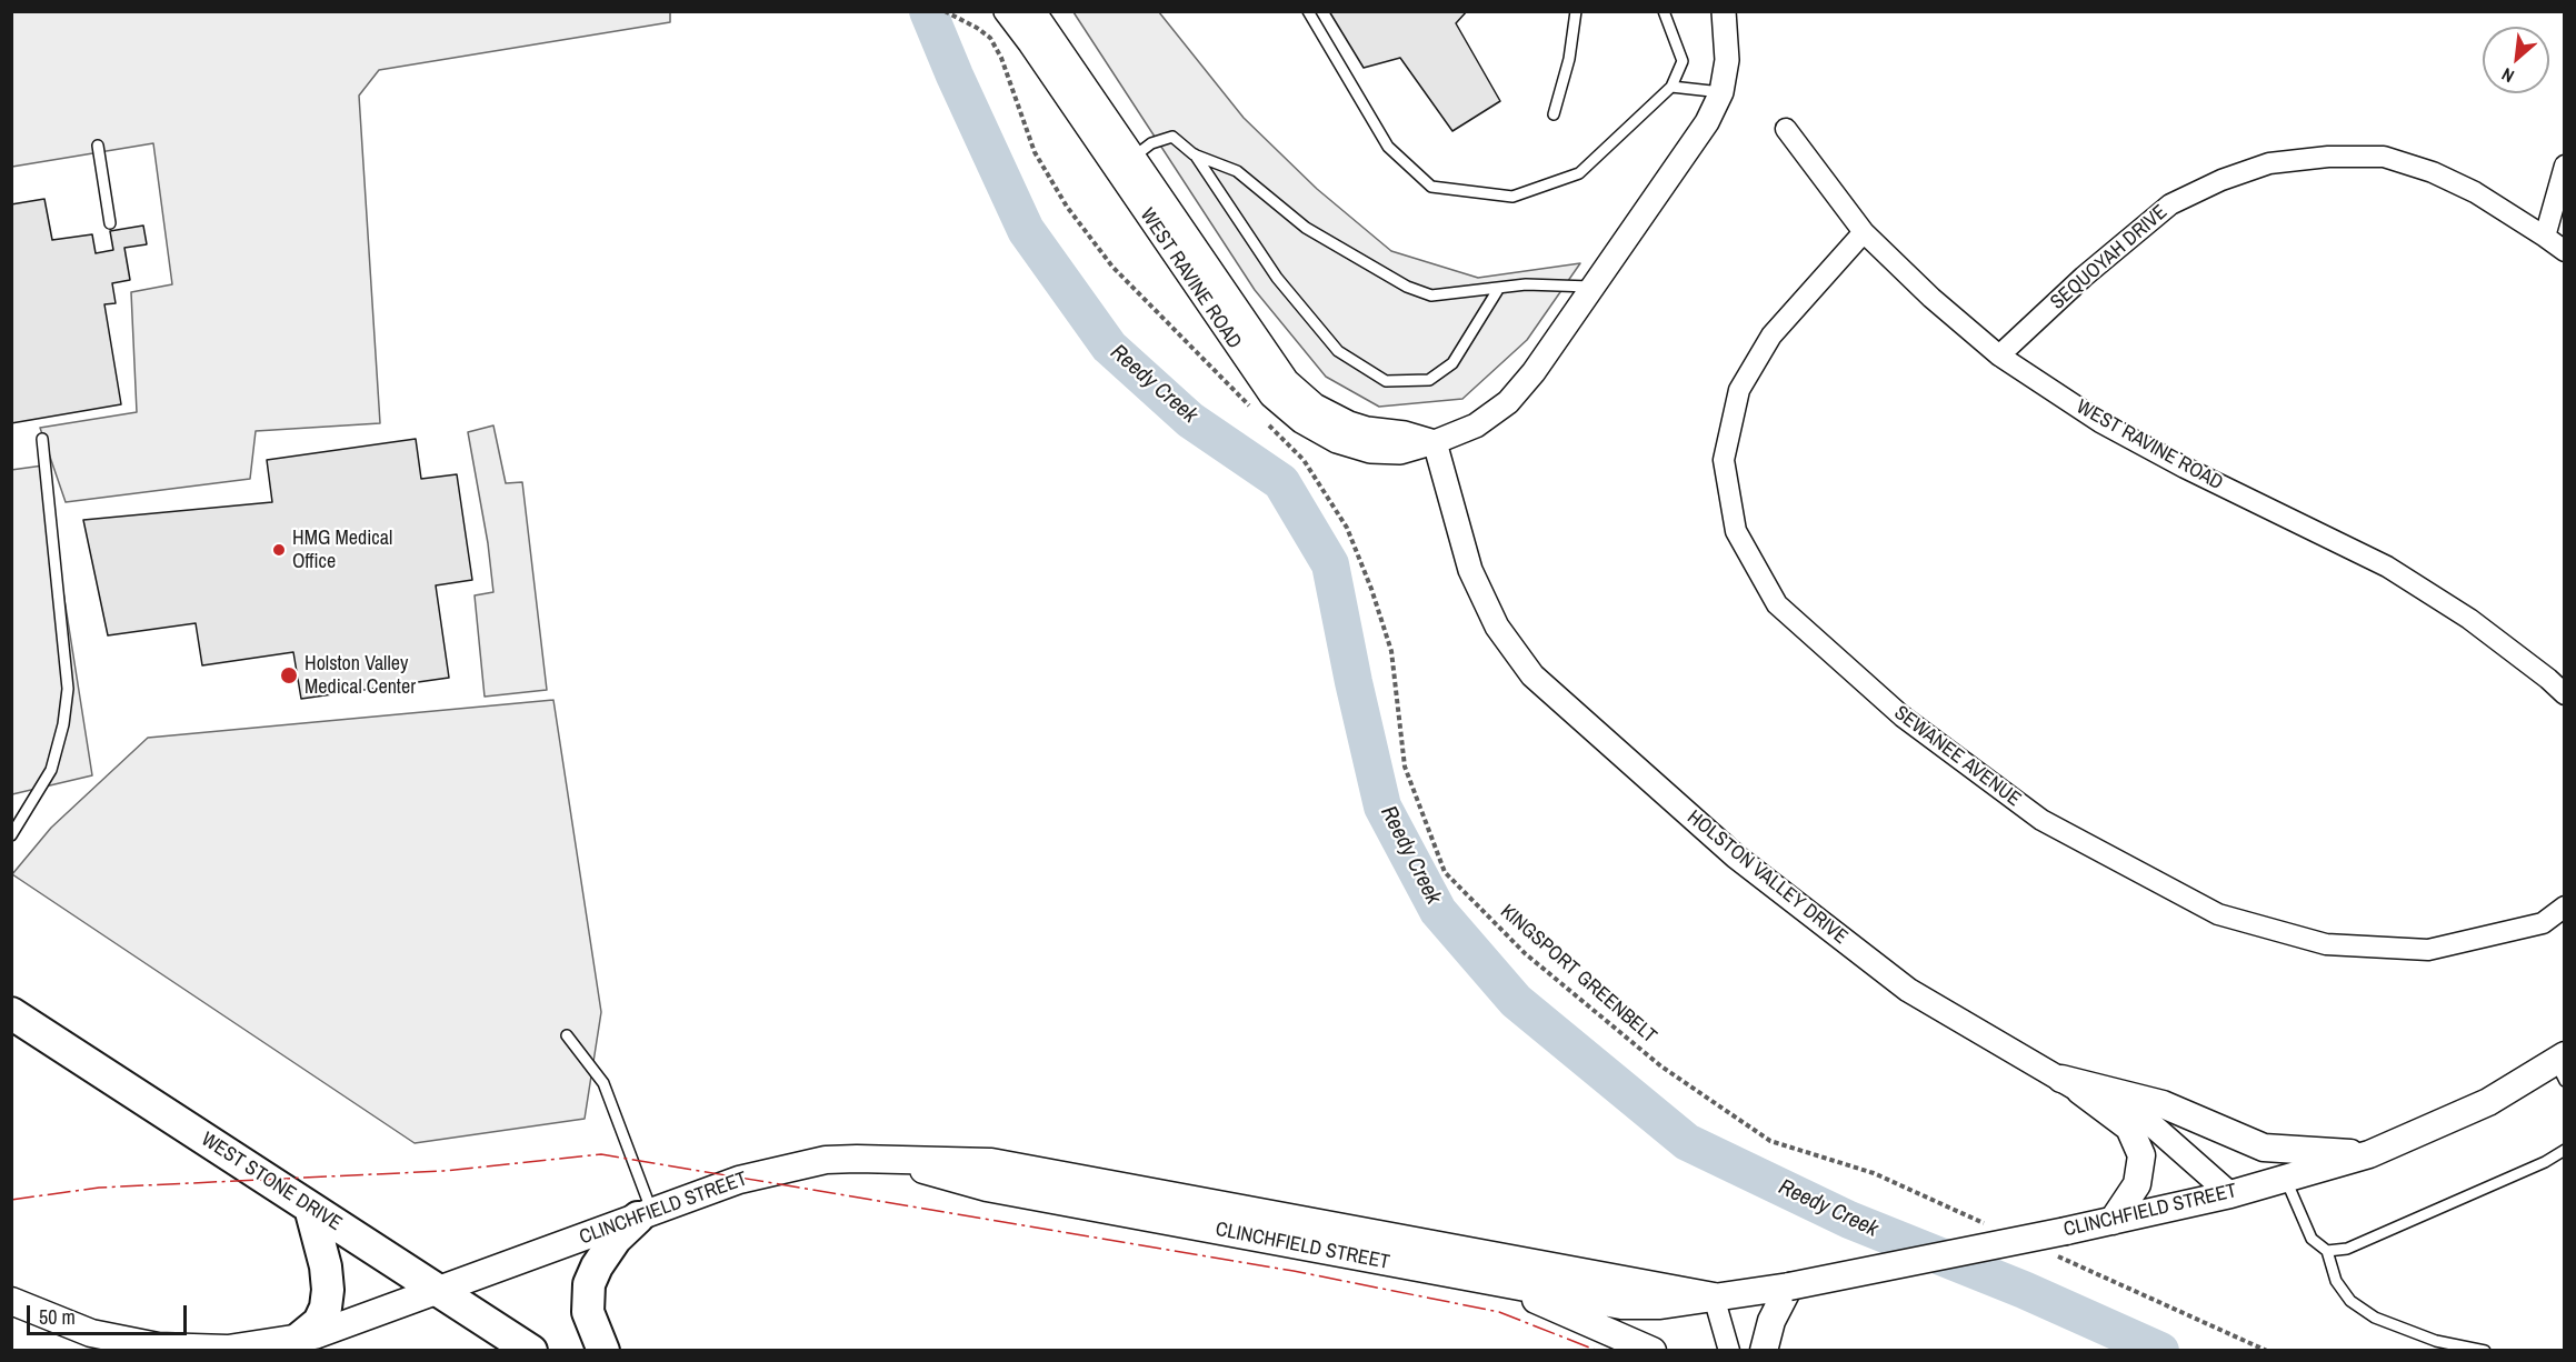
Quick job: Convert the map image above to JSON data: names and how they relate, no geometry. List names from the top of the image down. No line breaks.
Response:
{"streets":{"highway":["WEST STONE DRIVE"],"main road":["CLINCHFIELD STREET"],"street":["SEQUOYAH DRIVE","WEST RAVINE ROAD","SEWANEE AVENUE","HOLSTON VALLEY DRIVE"],"path":["KINGSPORT GREENBELT"]},"crossings":[["SEQUOYAH DRIVE","WEST RAVINE ROAD"],["WEST RAVINE ROAD","SEWANEE AVENUE"],["WEST RAVINE ROAD","HOLSTON VALLEY DRIVE"],["HOLSTON VALLEY DRIVE","CLINCHFIELD STREET"],["WEST STONE DRIVE","CLINCHFIELD STREET"]],"water":["Reedy Creek"],"places":["HMG Medical Office","Holston Valley Medical Center"],"scale_bar":"50 m","north":"bottom left"}
